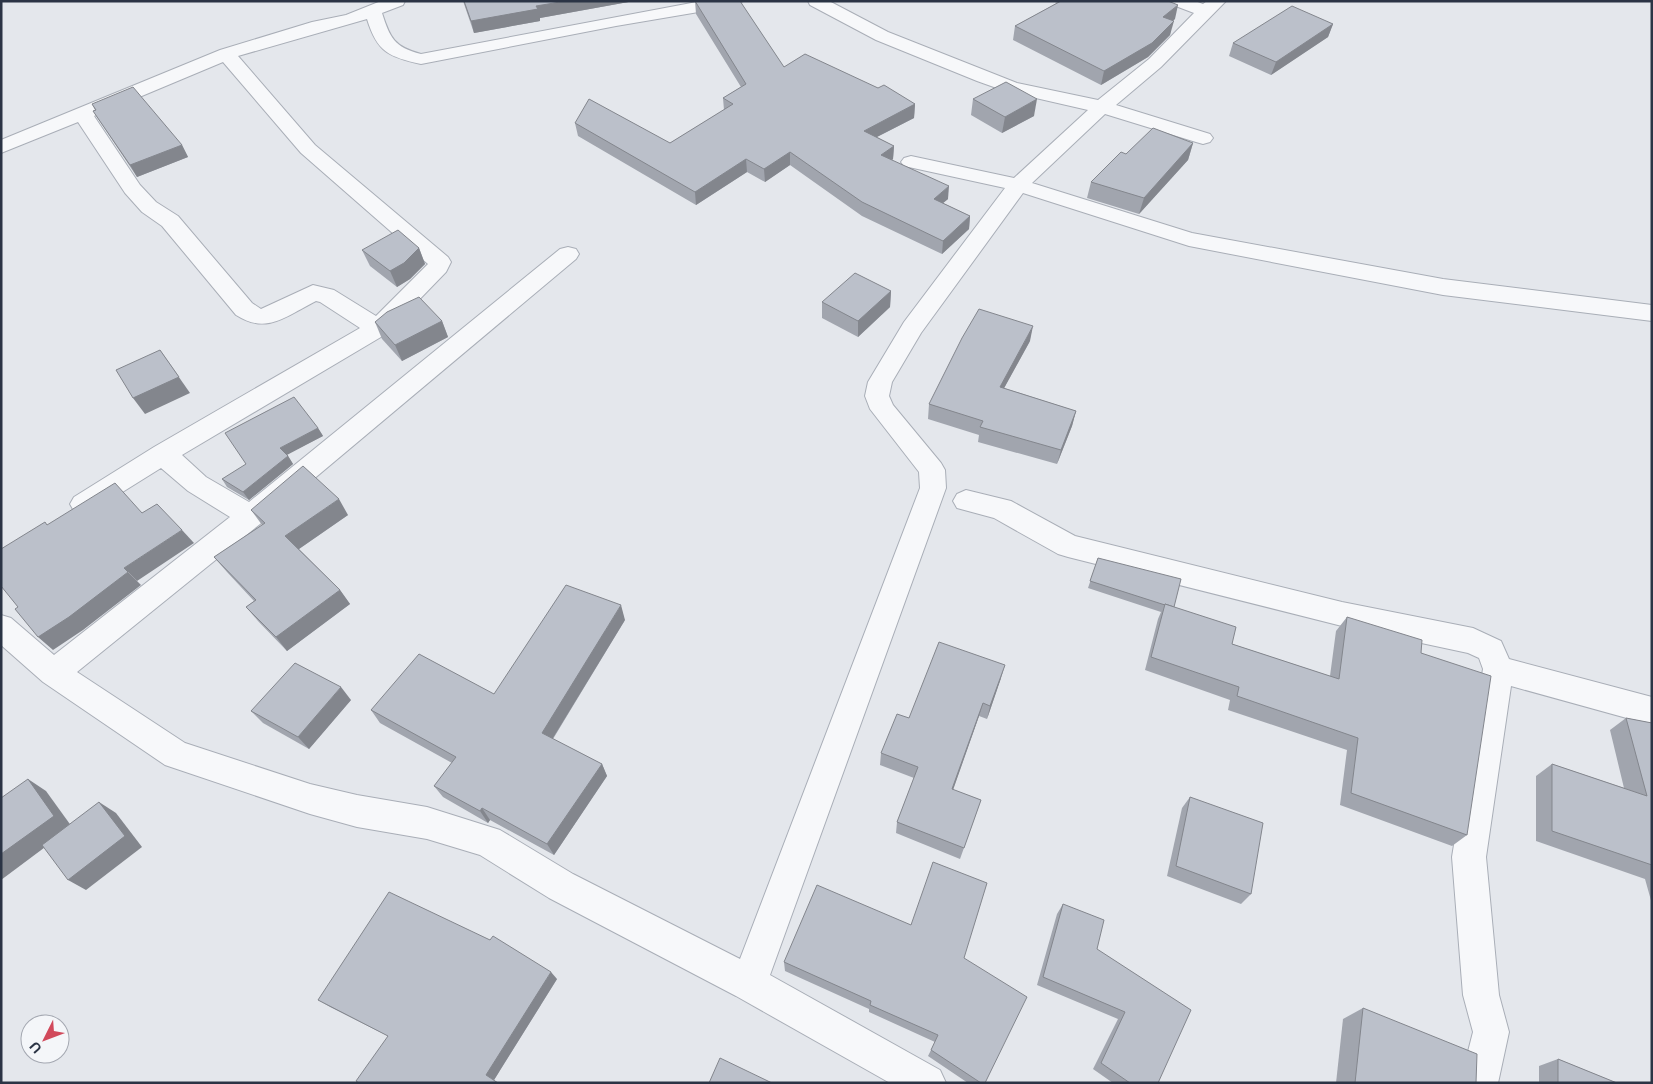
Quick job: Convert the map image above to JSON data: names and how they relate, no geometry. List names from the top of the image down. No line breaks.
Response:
{"north":"bottom left"}
